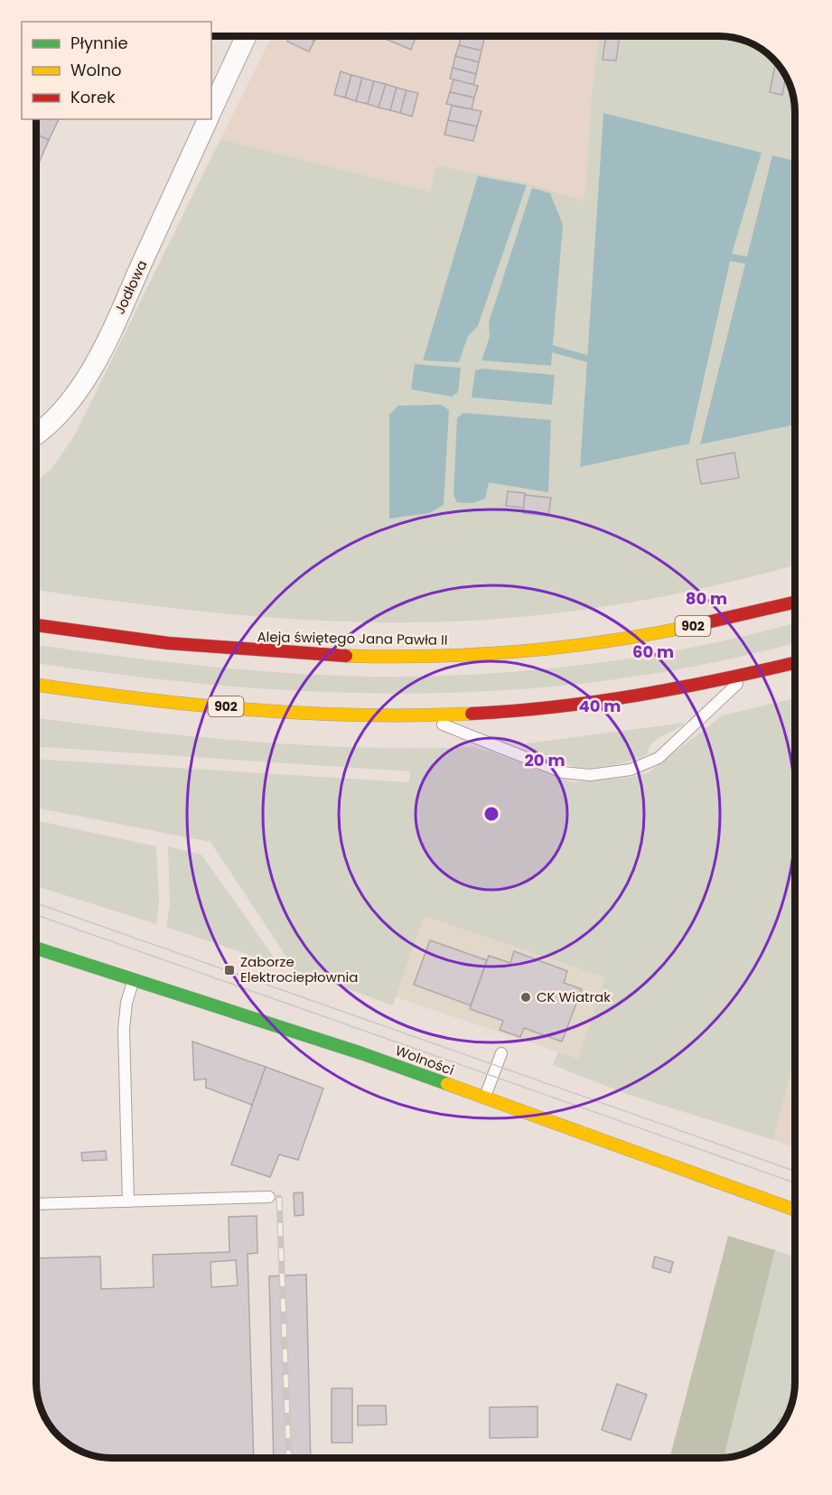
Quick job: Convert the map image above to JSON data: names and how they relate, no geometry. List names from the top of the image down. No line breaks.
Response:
{"streets":{"main road":["902","Aleja świętego Jana Pawła II","Wolności"],"street":["Jodłowa"]},"places":{"transit":["Zaborze Elektrociepłownia"],"other":["CK Wiatrak"]},"legend":["Płynnie","Wolno","Korek"],"rings":["80 m","60 m","40 m","20 m"]}
